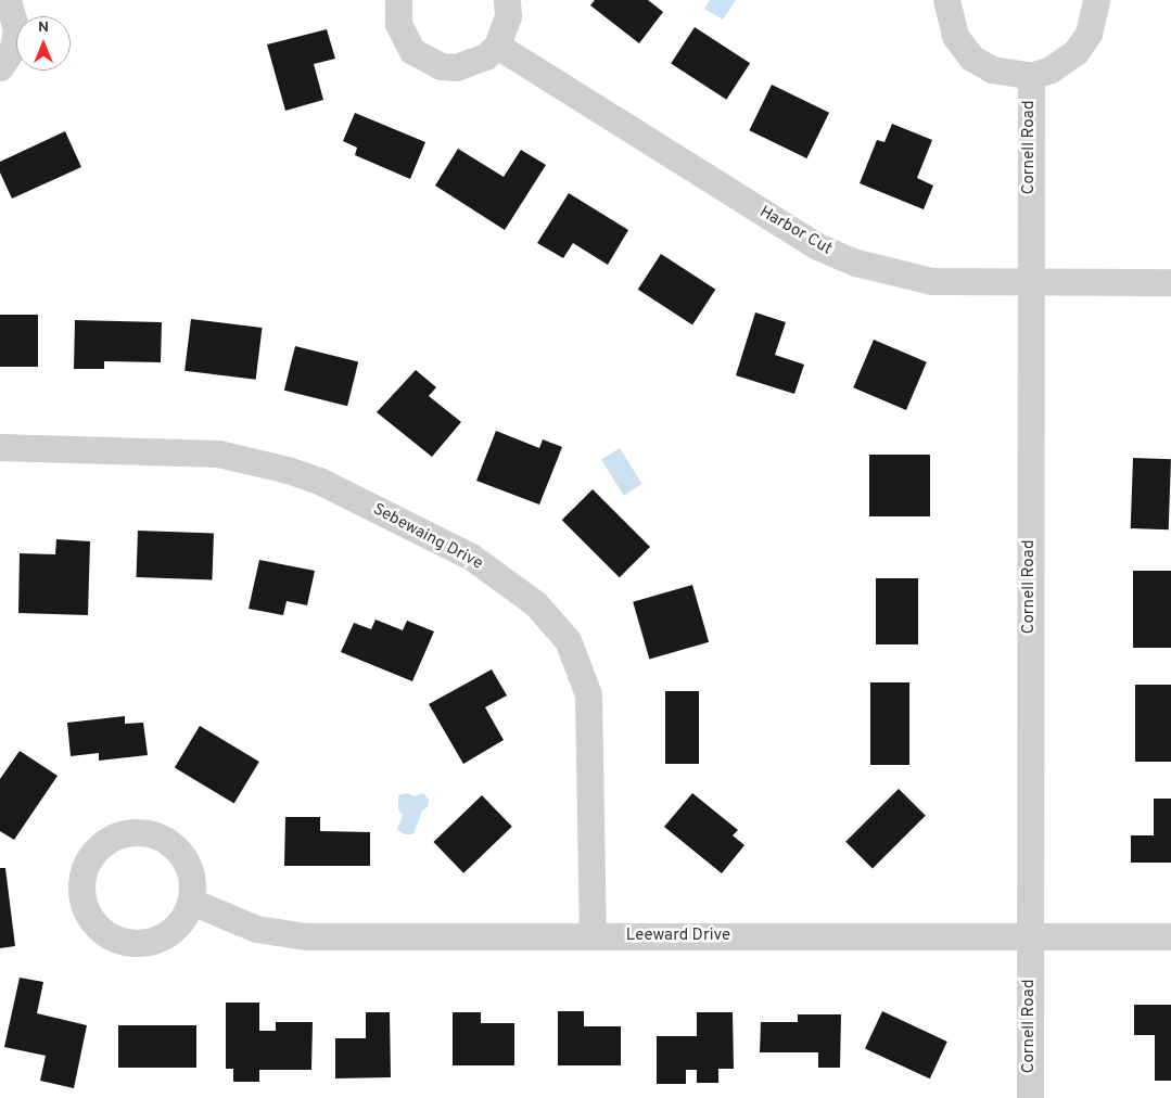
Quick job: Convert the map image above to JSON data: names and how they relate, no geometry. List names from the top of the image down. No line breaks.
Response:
{"streets":{"street":["Cornell Road","Harbor Cut","Sebewaing Drive","Leeward Drive"]},"crossings":[["Cornell Road","Harbor Cut"],["Cornell Road","Leeward Drive"],["Sebewaing Drive","Leeward Drive"]],"north":"top"}
